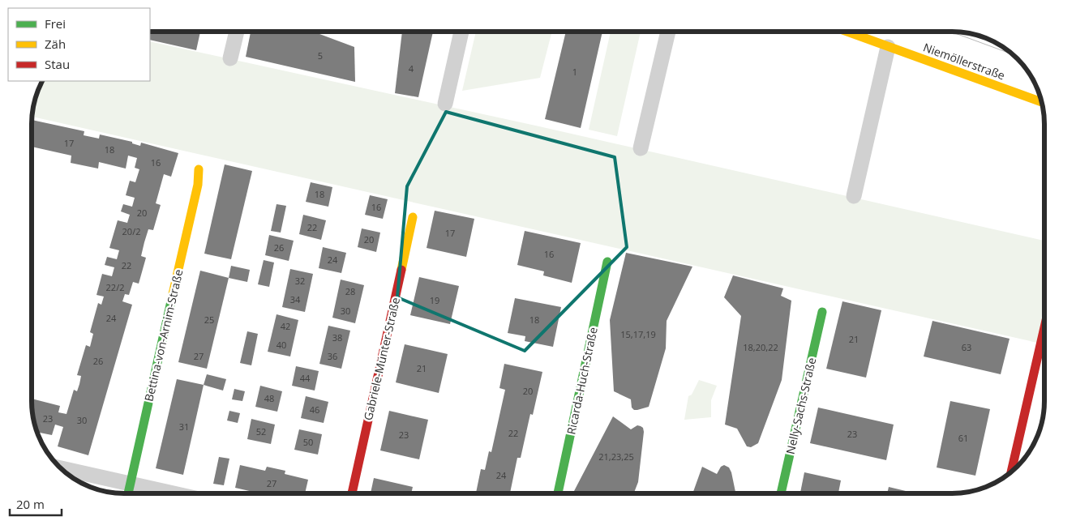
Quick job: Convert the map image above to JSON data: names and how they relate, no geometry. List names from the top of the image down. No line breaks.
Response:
{"streets":{"street":["Niemöllerstraße","Bettina-von-Arnim-Straße","Gabriele-Münter-Straße","Ricarda-Huch-Straße","Nelly-Sachs-Straße"]},"house_numbers":["5","4","1","17","18","16","18","16","20","22","20/2","17","20","26","16","24","22","32","22/2","28","34","19","30","24","25","18","42","15,17,19","38","21","40","18,20,22","63","27","36","26","21","44","20","48","46","23","30","31","52","22","23","23","61","50","21,23,25","24","27"],"legend":["Frei","Zäh","Stau"],"scale_bar":"20 m"}
